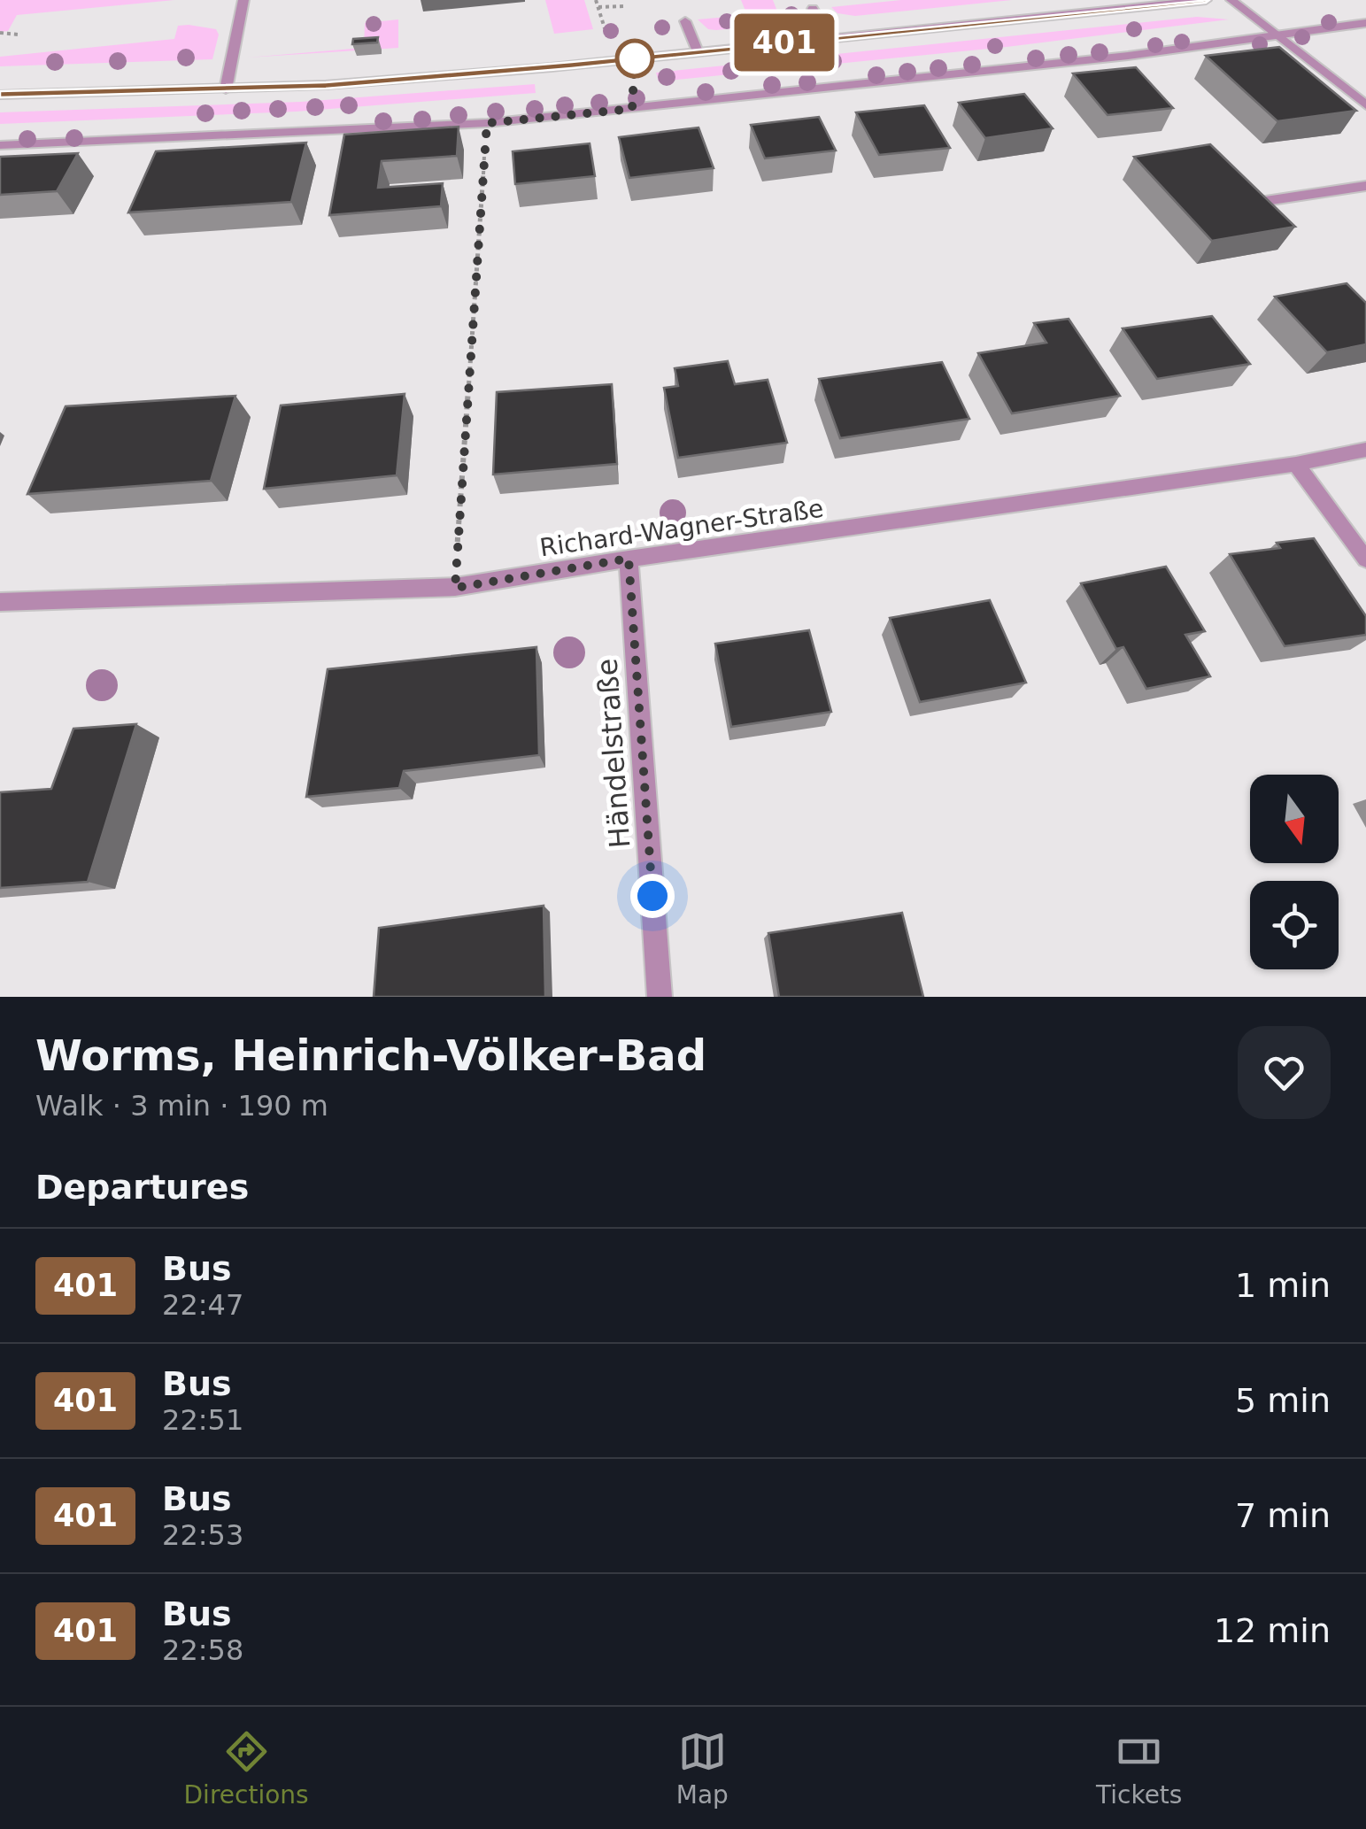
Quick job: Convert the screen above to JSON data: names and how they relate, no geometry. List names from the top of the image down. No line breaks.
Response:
{"streets":{"street":["Richard-Wagner-Straße","Händelstraße"]},"crossings":[["Richard-Wagner-Straße","Händelstraße"]],"lines":["bus line 401"],"north":"bottom","page":{"on_map":"401","heading":[["Worms, Heinrich-Völker-Bad","Walk · 3 min · 190 m"],"Departures"],"list":[{"mark":"401","name":"Bus","note":"22:47","value":"1 min"},{"mark":"401","name":"Bus","note":"22:51","value":"5 min"},{"mark":"401","name":"Bus","note":"22:53","value":"7 min"},{"mark":"401","name":"Bus","note":"22:58","value":"12 min"}],"tabs":["Directions","Map","Tickets"]}}
